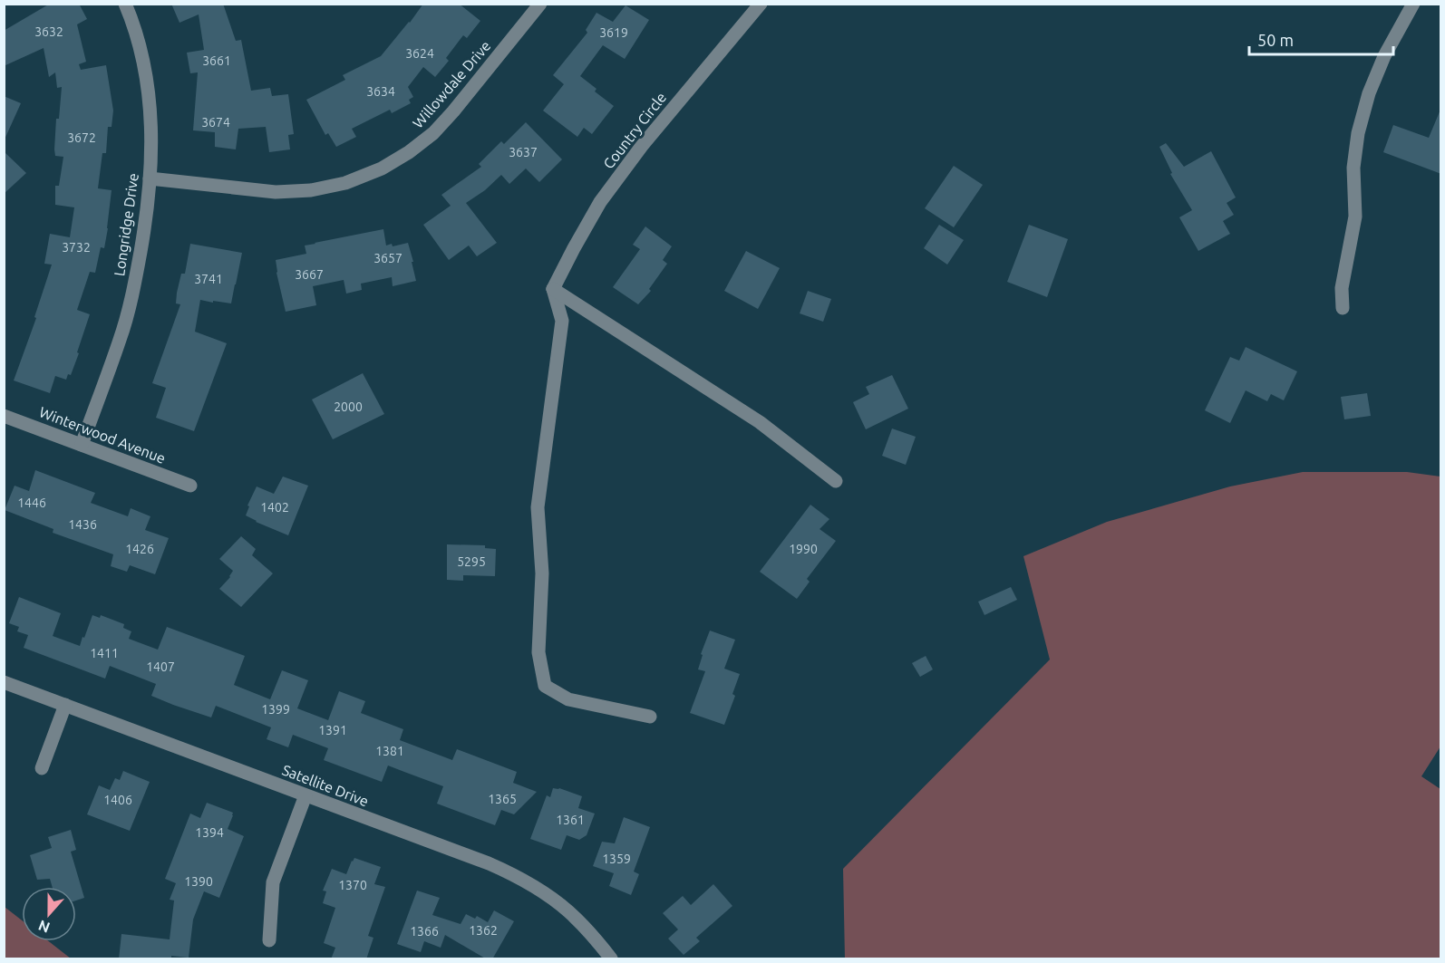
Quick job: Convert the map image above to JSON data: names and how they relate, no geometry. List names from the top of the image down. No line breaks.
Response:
{"streets":{"street":["Willowdale Drive","Country Circle","Longridge Drive","Winterwood Avenue","Satellite Drive"]},"crossings":[["Willowdale Drive","Longridge Drive"],["Longridge Drive","Winterwood Avenue"]],"house_numbers":["3632","3619","3624","3661","3634","3674","3672","3637","3732","3657","3667","3741","2000","1446","1402","1436","1426","1990","5295","1411","1407","1399","1391","1381","1365","1406","1361","1394","1359","1390","1370","1362","1366"],"scale_bar":"50 m","north":"bottom"}
